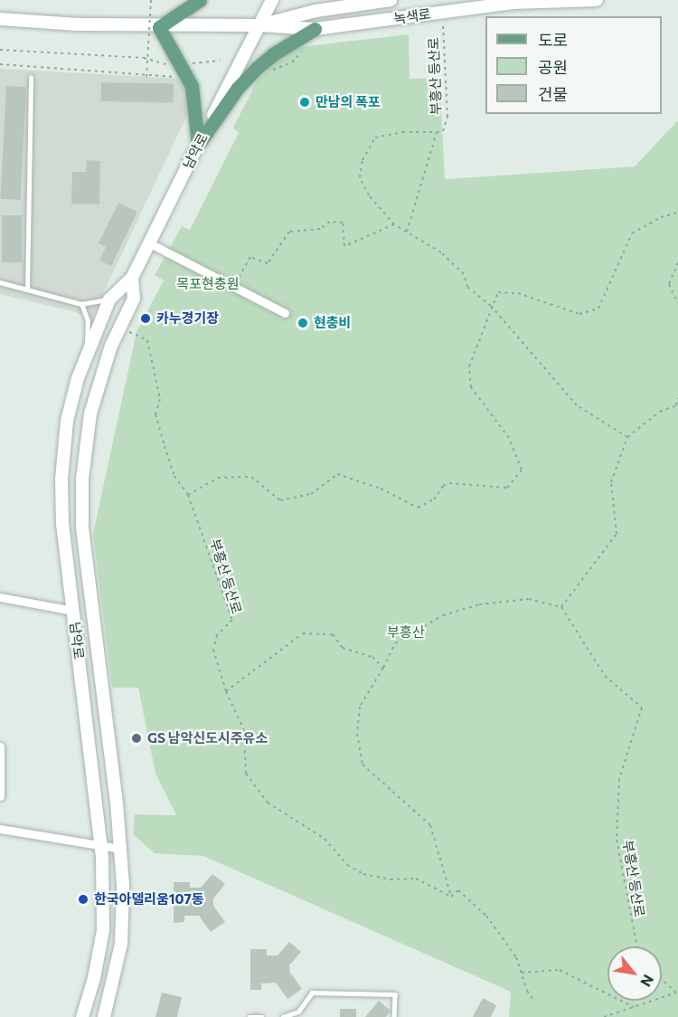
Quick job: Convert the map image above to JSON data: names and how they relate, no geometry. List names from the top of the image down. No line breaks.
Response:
{"streets":{"street":["녹색로","남악로"],"path":["부흥산 등산로"]},"crossings":[["녹색로","부흥산 등산로"],["녹색로","남악로"],["부흥산 등산로","남악로"]],"parks":["목포현충원","부흥산"],"places":["만남의 폭포","카누경기장","현충비","GS 남악신도시주유소","한국아델리움107동"],"legend":["도로","공원","건물"],"north":"bottom right"}
